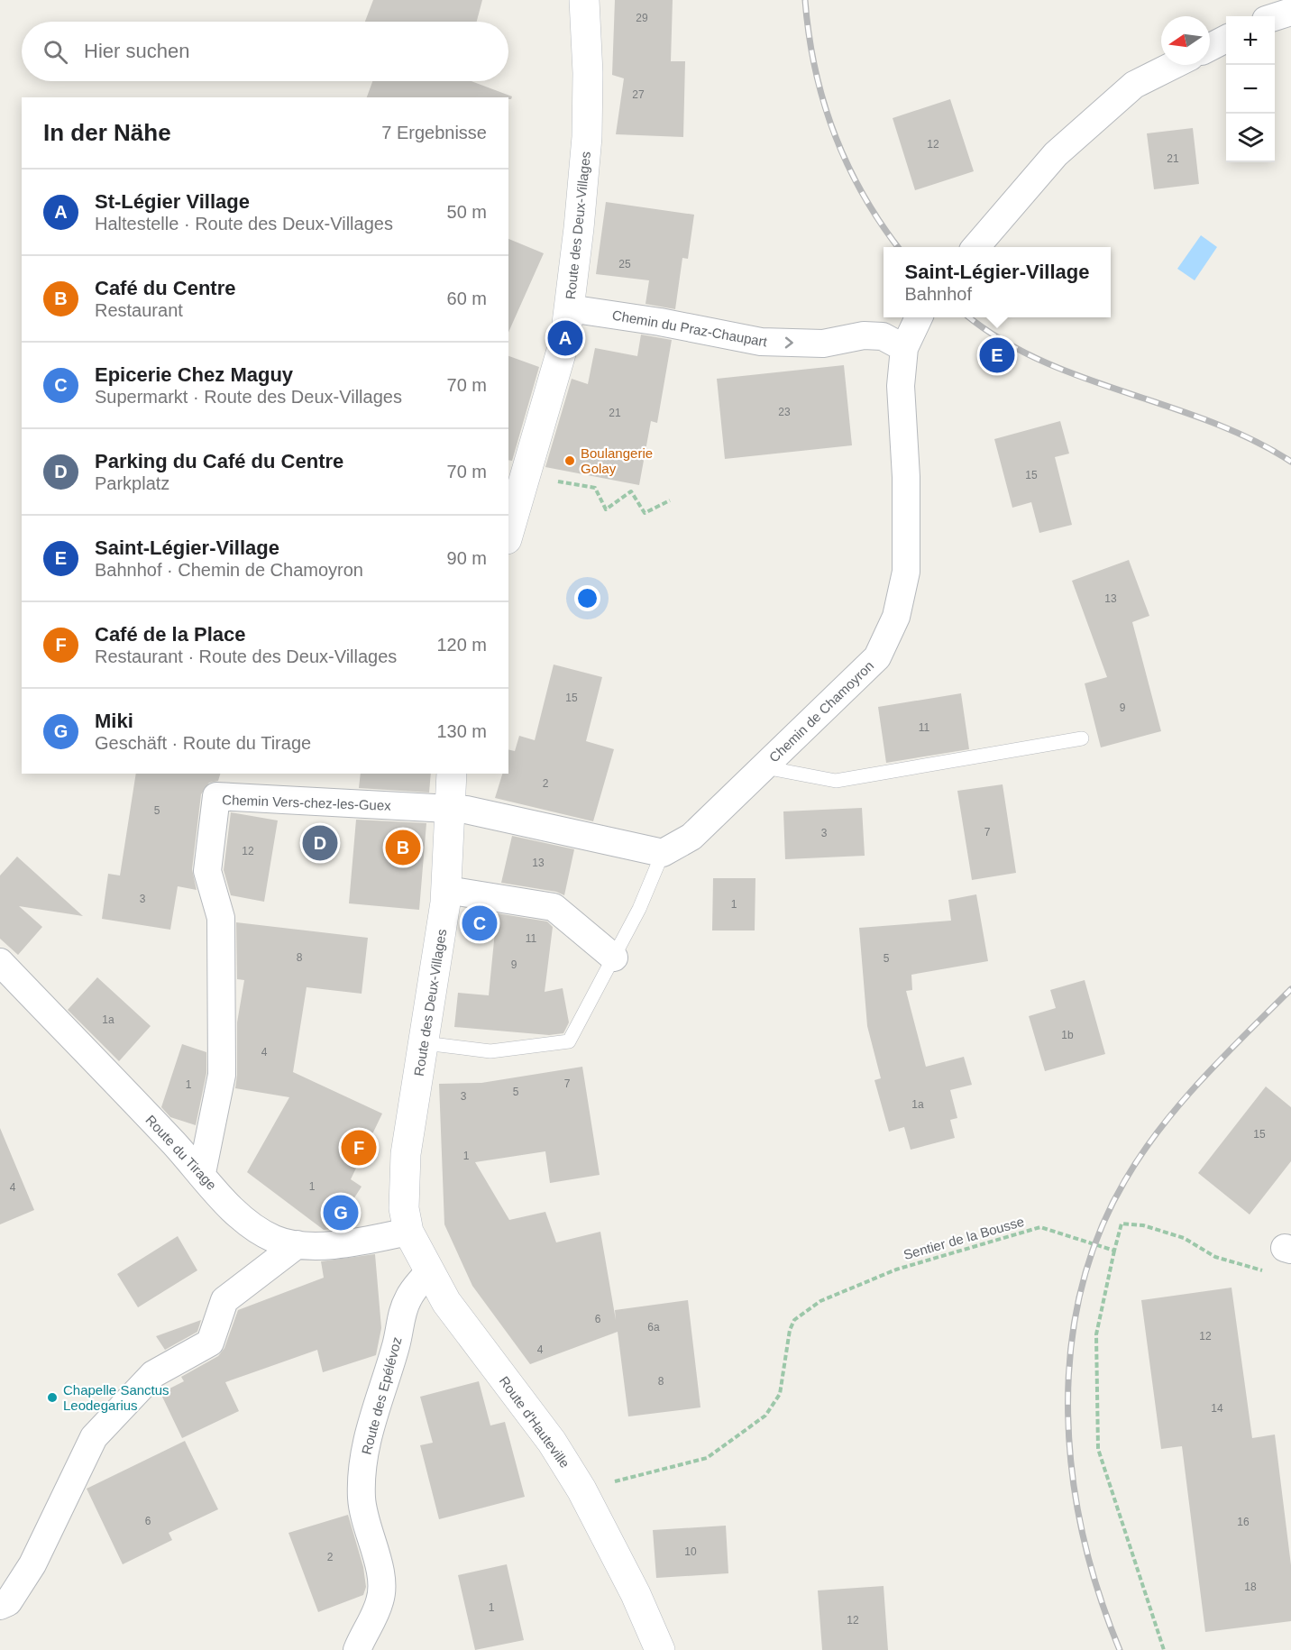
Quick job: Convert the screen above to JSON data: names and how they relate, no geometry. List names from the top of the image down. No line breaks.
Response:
{"streets":{"main road":["Route des Deux-Villages","Route d'Hauteville"],"street":["Chemin du Praz-Chaupart","Chemin de Chamoyron","Chemin Vers-chez-les-Guex","Route du Tirage","Route des Epélévoz"],"path":["Sentier de la Bousse"]},"crossings":[["Route des Deux-Villages","Chemin du Praz-Chaupart"],["Route des Deux-Villages","Chemin Vers-chez-les-Guex"],["Route des Deux-Villages","Route du Tirage"],["Route des Deux-Villages","Route d'Hauteville"],["Chemin du Praz-Chaupart","Chemin de Chamoyron"],["Chemin Vers-chez-les-Guex","Route du Tirage"],["Route du Tirage","Route d'Hauteville"],["Sentier de la Bousse","Route d'Hauteville"],["Route des Epélévoz","Route d'Hauteville"]],"one_way":["Chemin du Praz-Chaupart"],"places":["Boulangerie Golay","Chapelle Sanctus Leodegarius"],"house_numbers":["29","27","12","21","25","23","21","15","13","15","9","11","2","5","7","3","12","13","3","1","11","8","5","9","1a","1b","4","7","1","5","3","1a","15","1","1","4","6","6a","12","4","8","14","6","16","10","2","18","1","12"],"north":"left","page":{"map_buttons":["+","−"],"search":"Hier suchen","heading":["In der Nähe","7 Ergebnisse"],"list":[{"mark":"A","name":"St-Légier Village","note":"Haltestelle · Route des Deux-Villages","value":"50 m"},{"mark":"B","name":"Café du Centre","note":"Restaurant","value":"60 m"},{"mark":"C","name":"Epicerie Chez Maguy","note":"Supermarkt · Route des Deux-Villages","value":"70 m"},{"mark":"D","name":"Parking du Café du Centre","note":"Parkplatz","value":"70 m"},{"mark":"E","name":"Saint-Légier-Village","note":"Bahnhof · Chemin de Chamoyron","value":"90 m"},{"mark":"F","name":"Café de la Place","note":"Restaurant · Route des Deux-Villages","value":"120 m"},{"mark":"G","name":"Miki","note":"Geschäft · Route du Tirage","value":"130 m"}],"popup":["Saint-Légier-Village","Bahnhof"],"pins":["A","E","D","B","C","F","G"]}}
